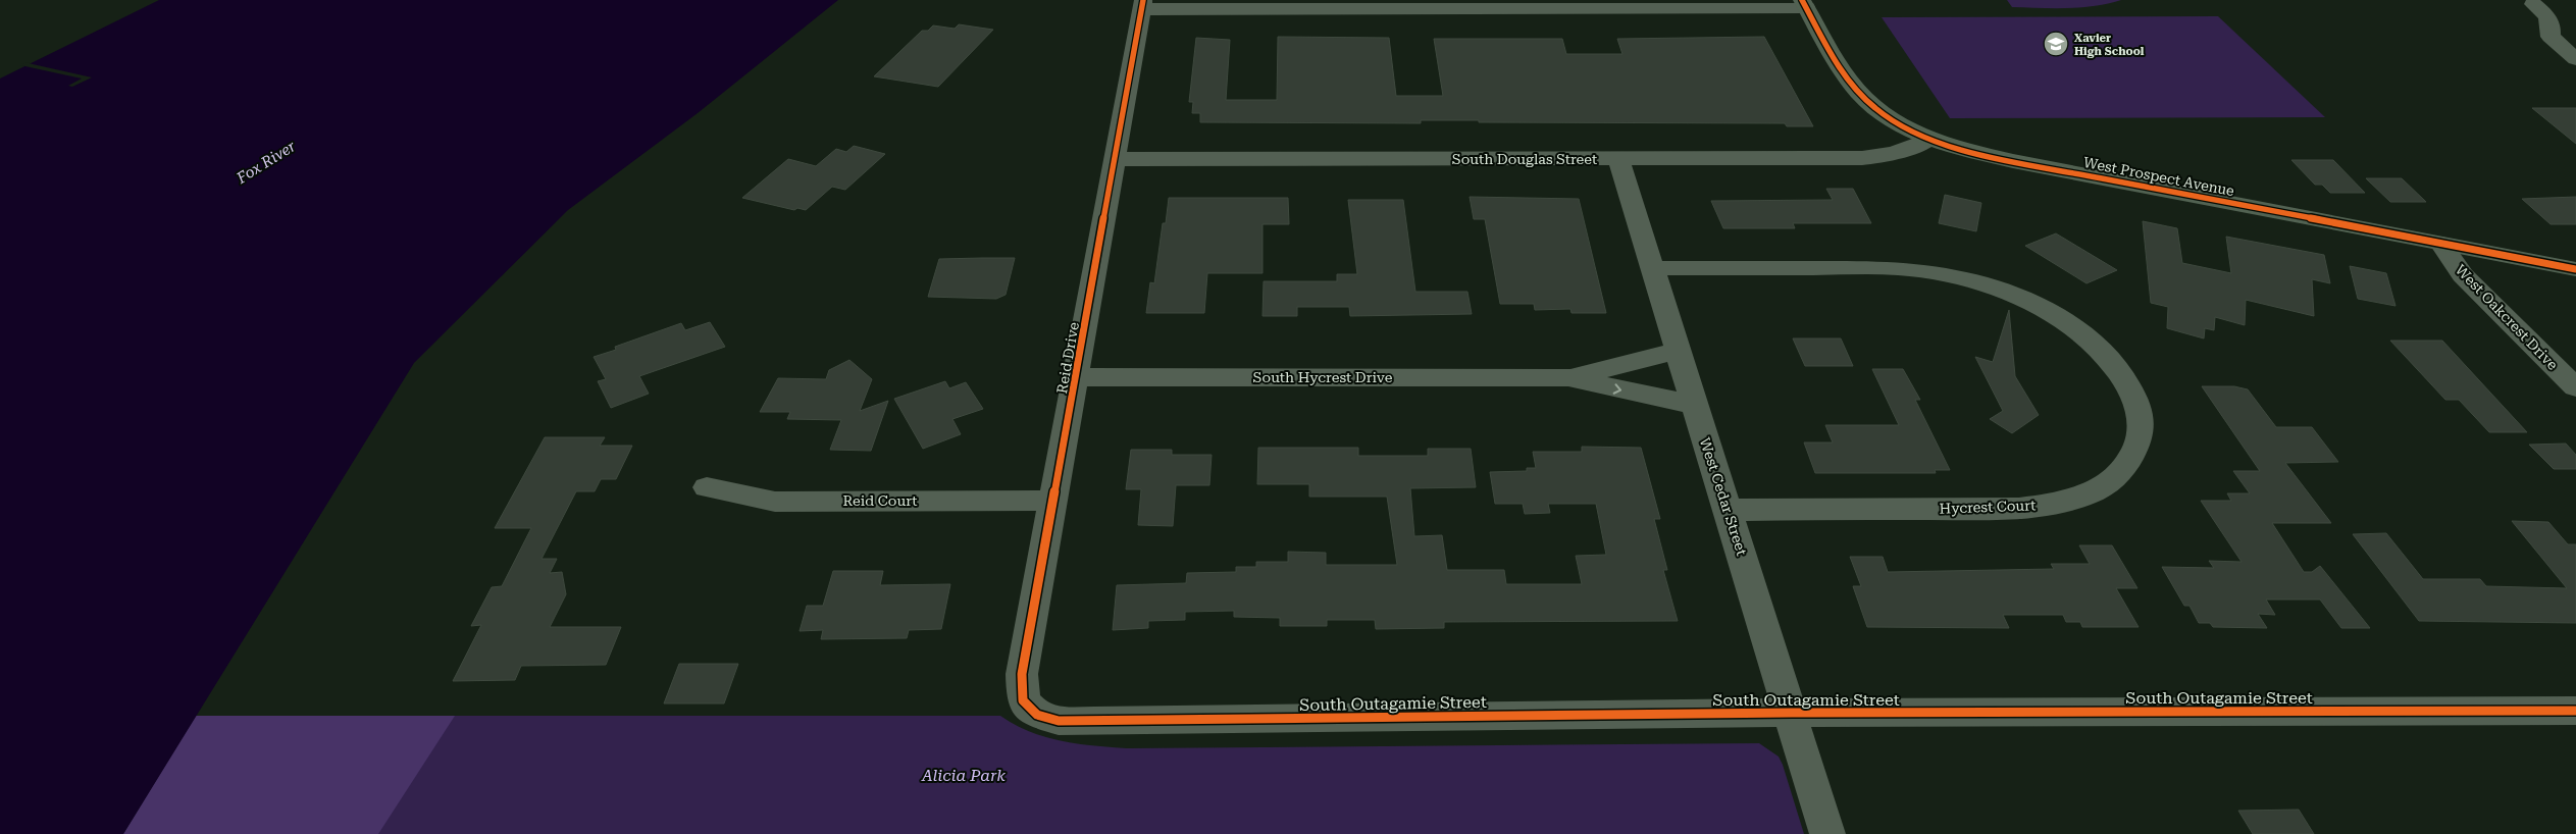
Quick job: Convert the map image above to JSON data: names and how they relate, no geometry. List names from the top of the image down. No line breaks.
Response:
{"streets":{"main road":["West Prospect Avenue"],"street":["South Douglas Street","West Oakcrest Drive","Reid Drive","South Hycrest Drive","West Cedar Street","Reid Court","Hycrest Court","South Outagamie Street"]},"crossings":[["South Douglas Street","West Prospect Avenue"],["South Douglas Street","Reid Drive"],["South Douglas Street","West Cedar Street"],["West Prospect Avenue","West Oakcrest Drive"],["Reid Drive","South Hycrest Drive"],["Reid Drive","Reid Court"],["Reid Drive","South Outagamie Street"],["South Hycrest Drive","West Cedar Street"],["West Cedar Street","Hycrest Court"],["West Cedar Street","South Outagamie Street"]],"water":["Fox River"],"parks":["Alicia Park"],"places":{"school or university":["Xavier High School"]}}
